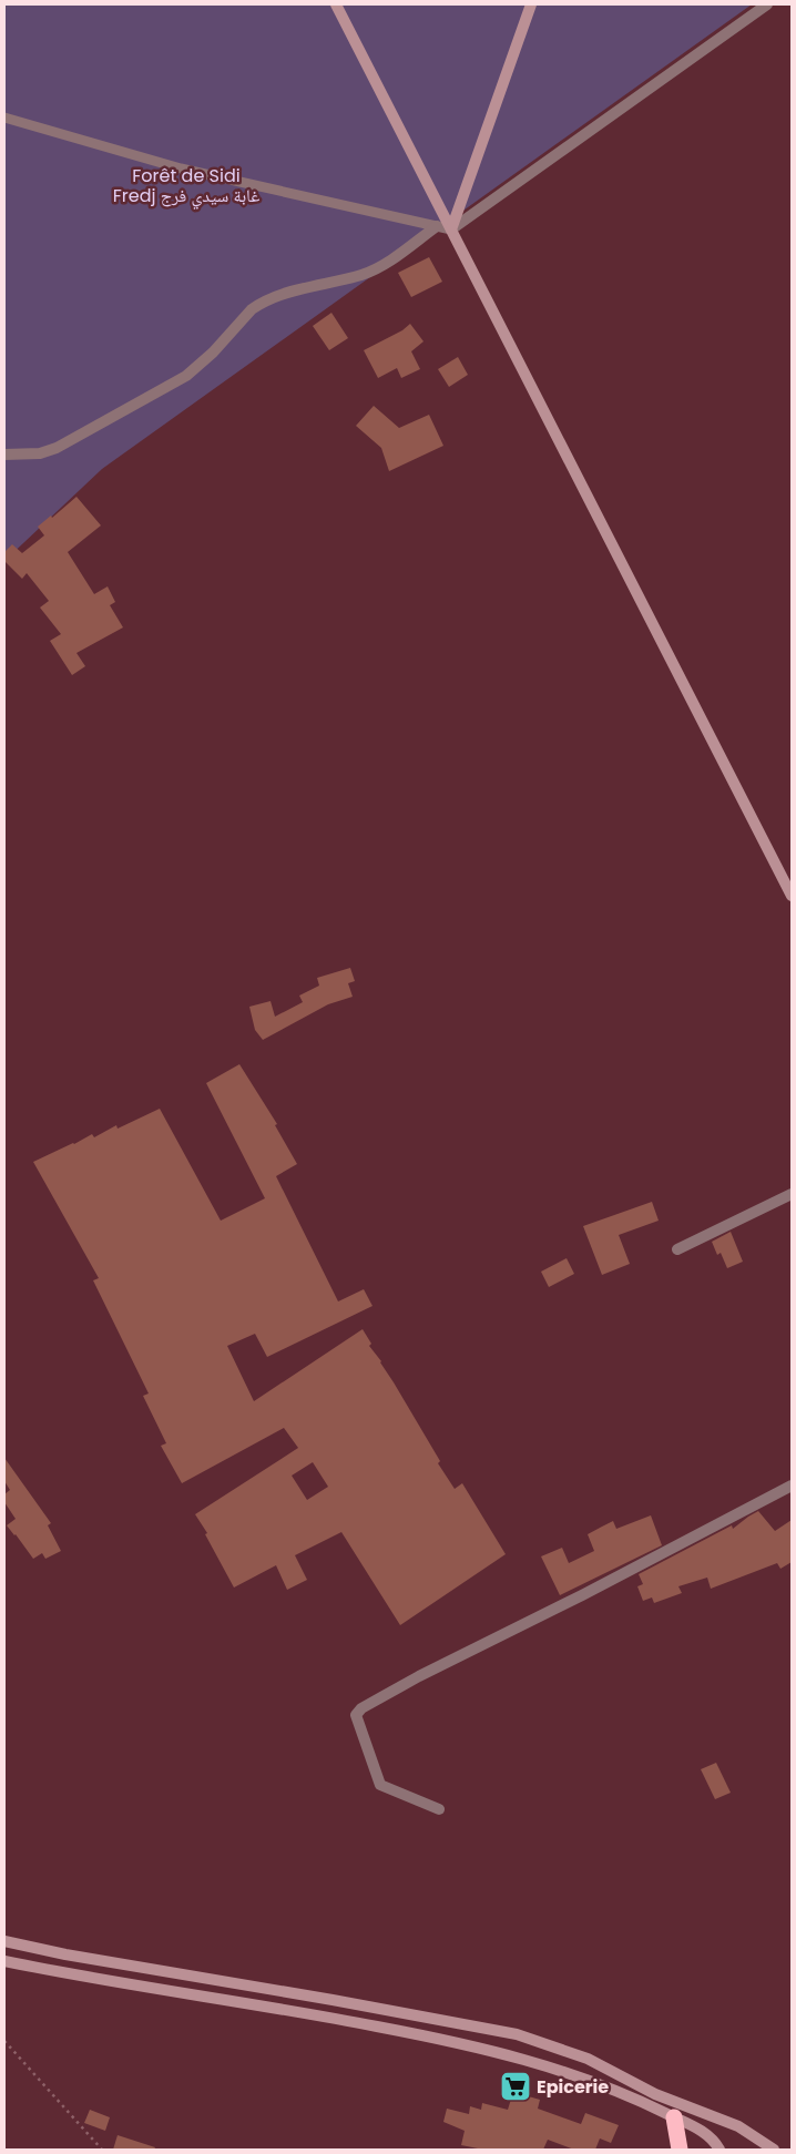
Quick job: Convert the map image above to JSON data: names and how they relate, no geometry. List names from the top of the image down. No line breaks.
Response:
{"parks":["Forêt de Sidi Fredj غابة سيدي فرج"],"places":{"supermarket":["Epicerie"]}}
